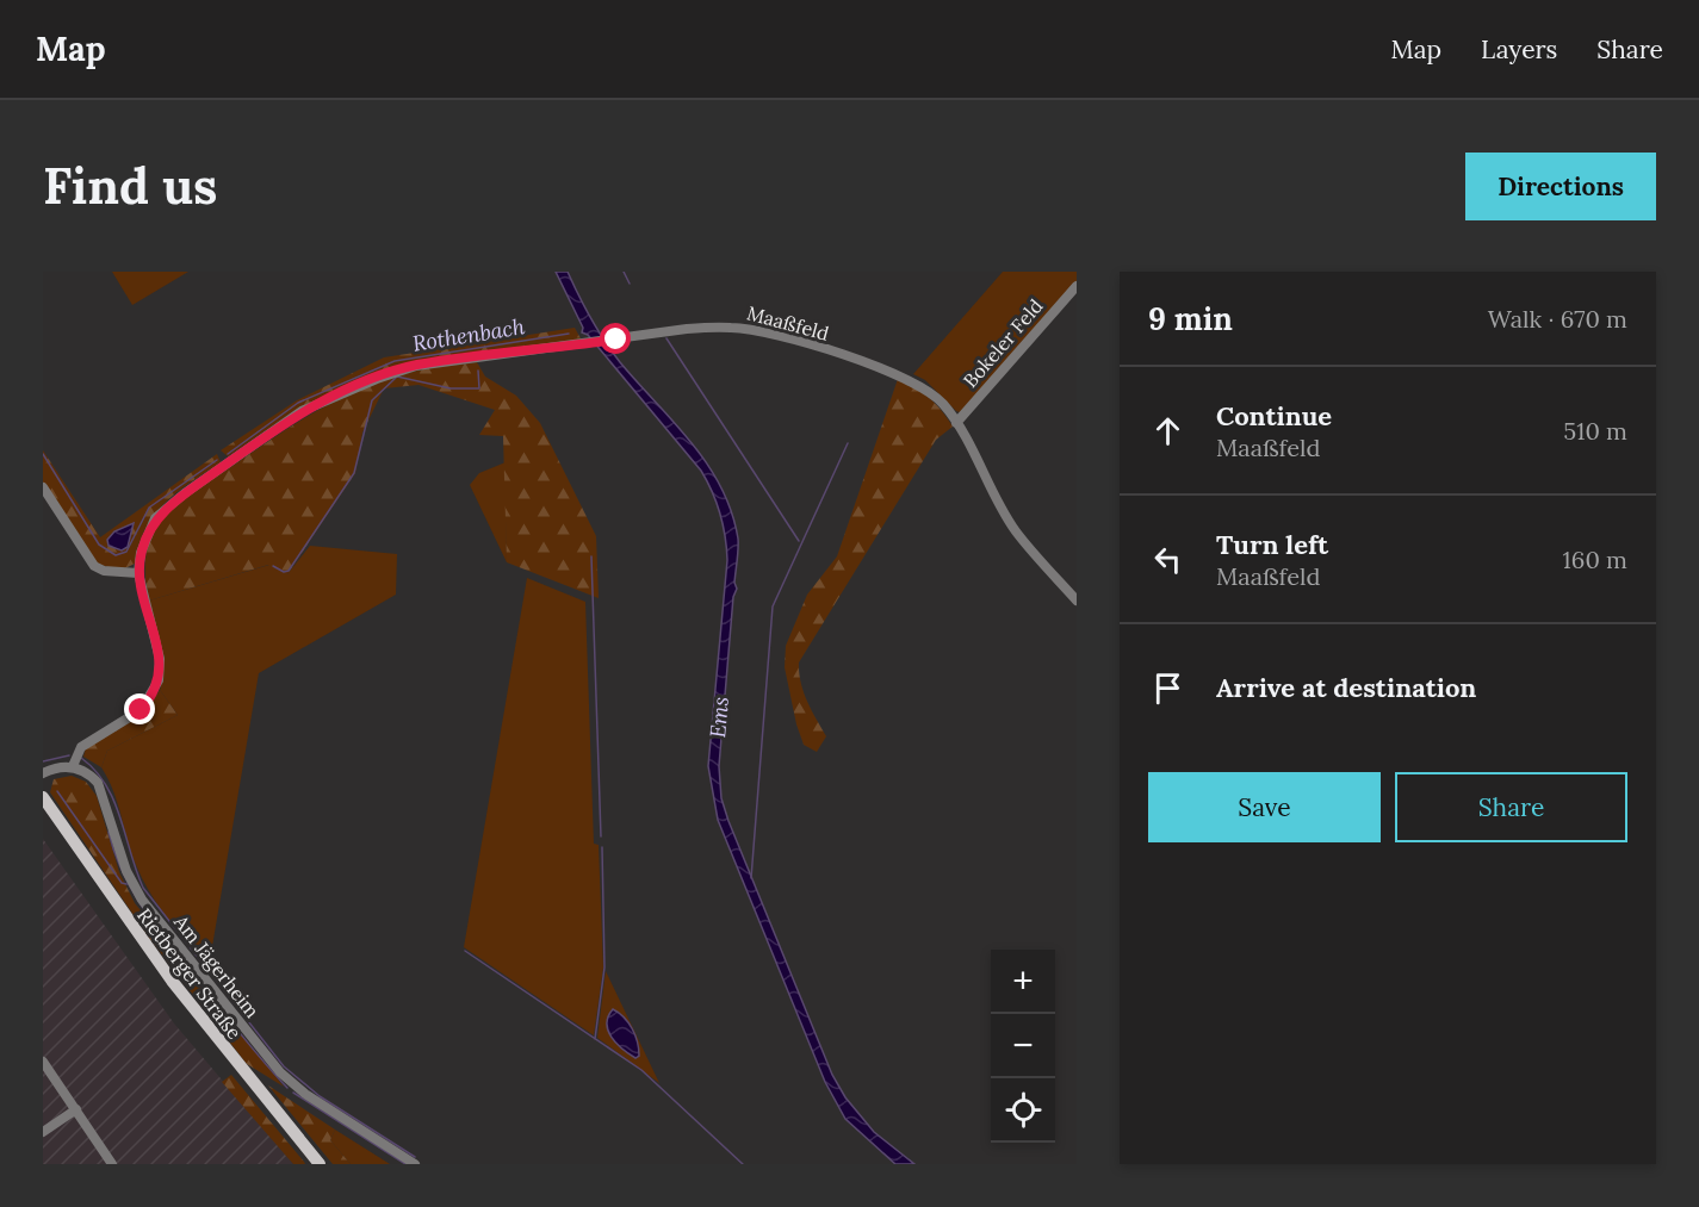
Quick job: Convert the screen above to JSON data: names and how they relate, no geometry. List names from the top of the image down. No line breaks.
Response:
{"streets":{"main road":["Rietberger Straße"],"street":["Maaßfeld","Bokeler Feld","Am Jägerheim"]},"crossings":[["Maaßfeld","Bokeler Feld"],["Maaßfeld","Am Jägerheim"]],"water":["Rothenbach","Ems"],"page":{"header":"Map","nav":["Map","Layers","Share"],"buttons":["Directions",["Save","Share"]],"title":"Find us","heading":["9 min","Walk · 670 m"],"list":[["Continue","Maaßfeld","510 m"],["Turn left","Maaßfeld","160 m"],"Arrive at destination"],"map_buttons":["+","−"]}}
